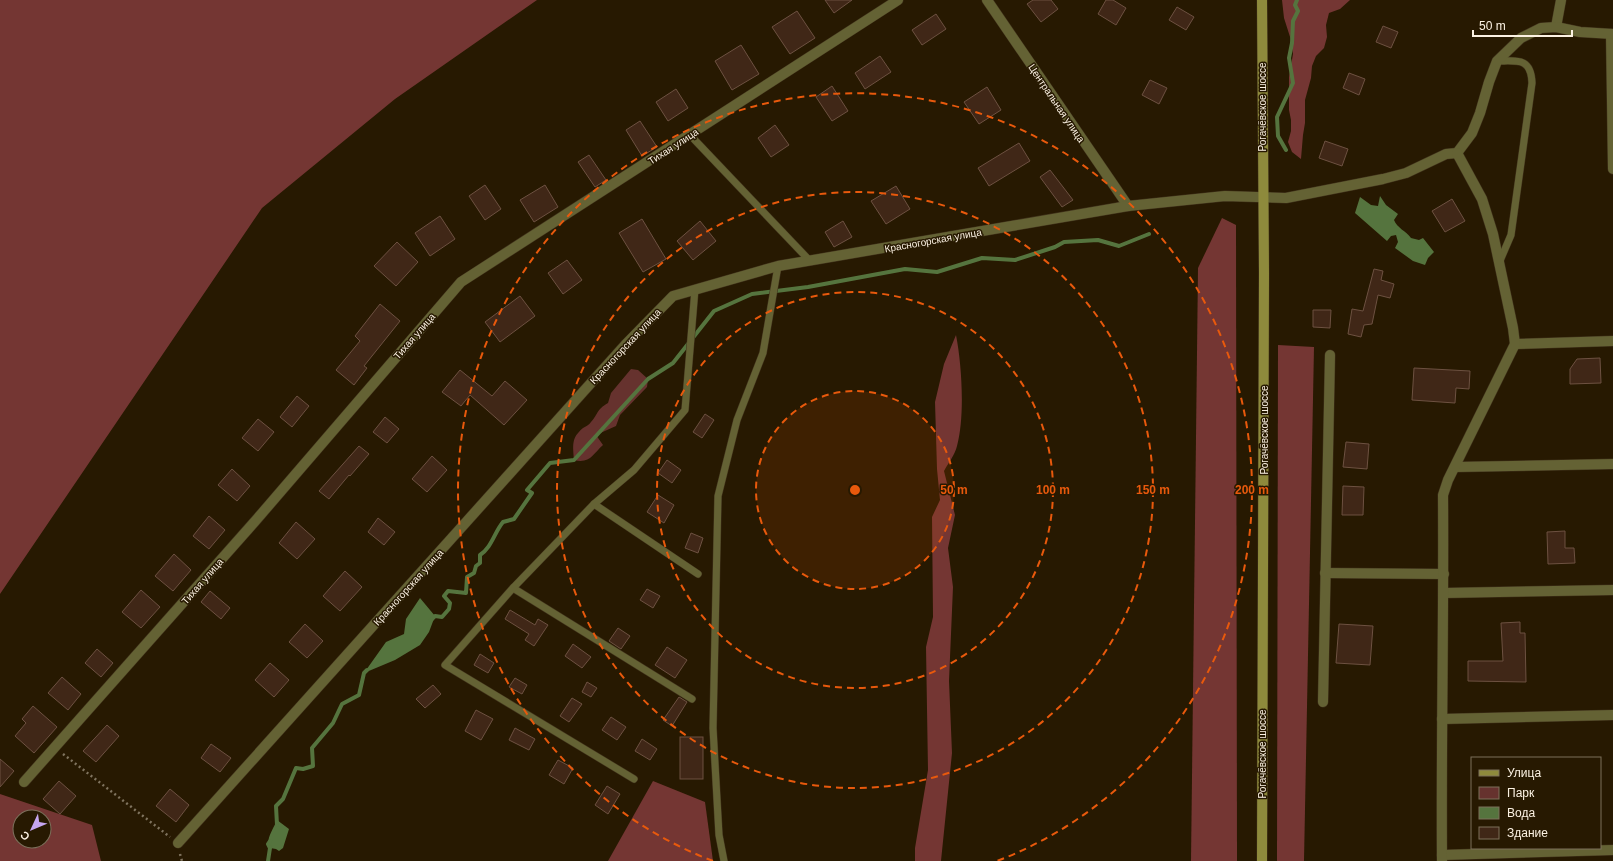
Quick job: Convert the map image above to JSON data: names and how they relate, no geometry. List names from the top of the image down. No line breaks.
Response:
{"streets":{"main road":["Рогачёвское шоссе"],"street":["Центральная улица","Тихая улица","Красногорская улица"]},"crossings":[["Центральная улица","Красногорская улица"],["Рогачёвское шоссе","Красногорская улица"]],"legend":["Улица","Парк","Вода","Здание"],"scale_bar":"50 m","north":"bottom left","rings":["50 m","100 m","150 m","200 m"]}
